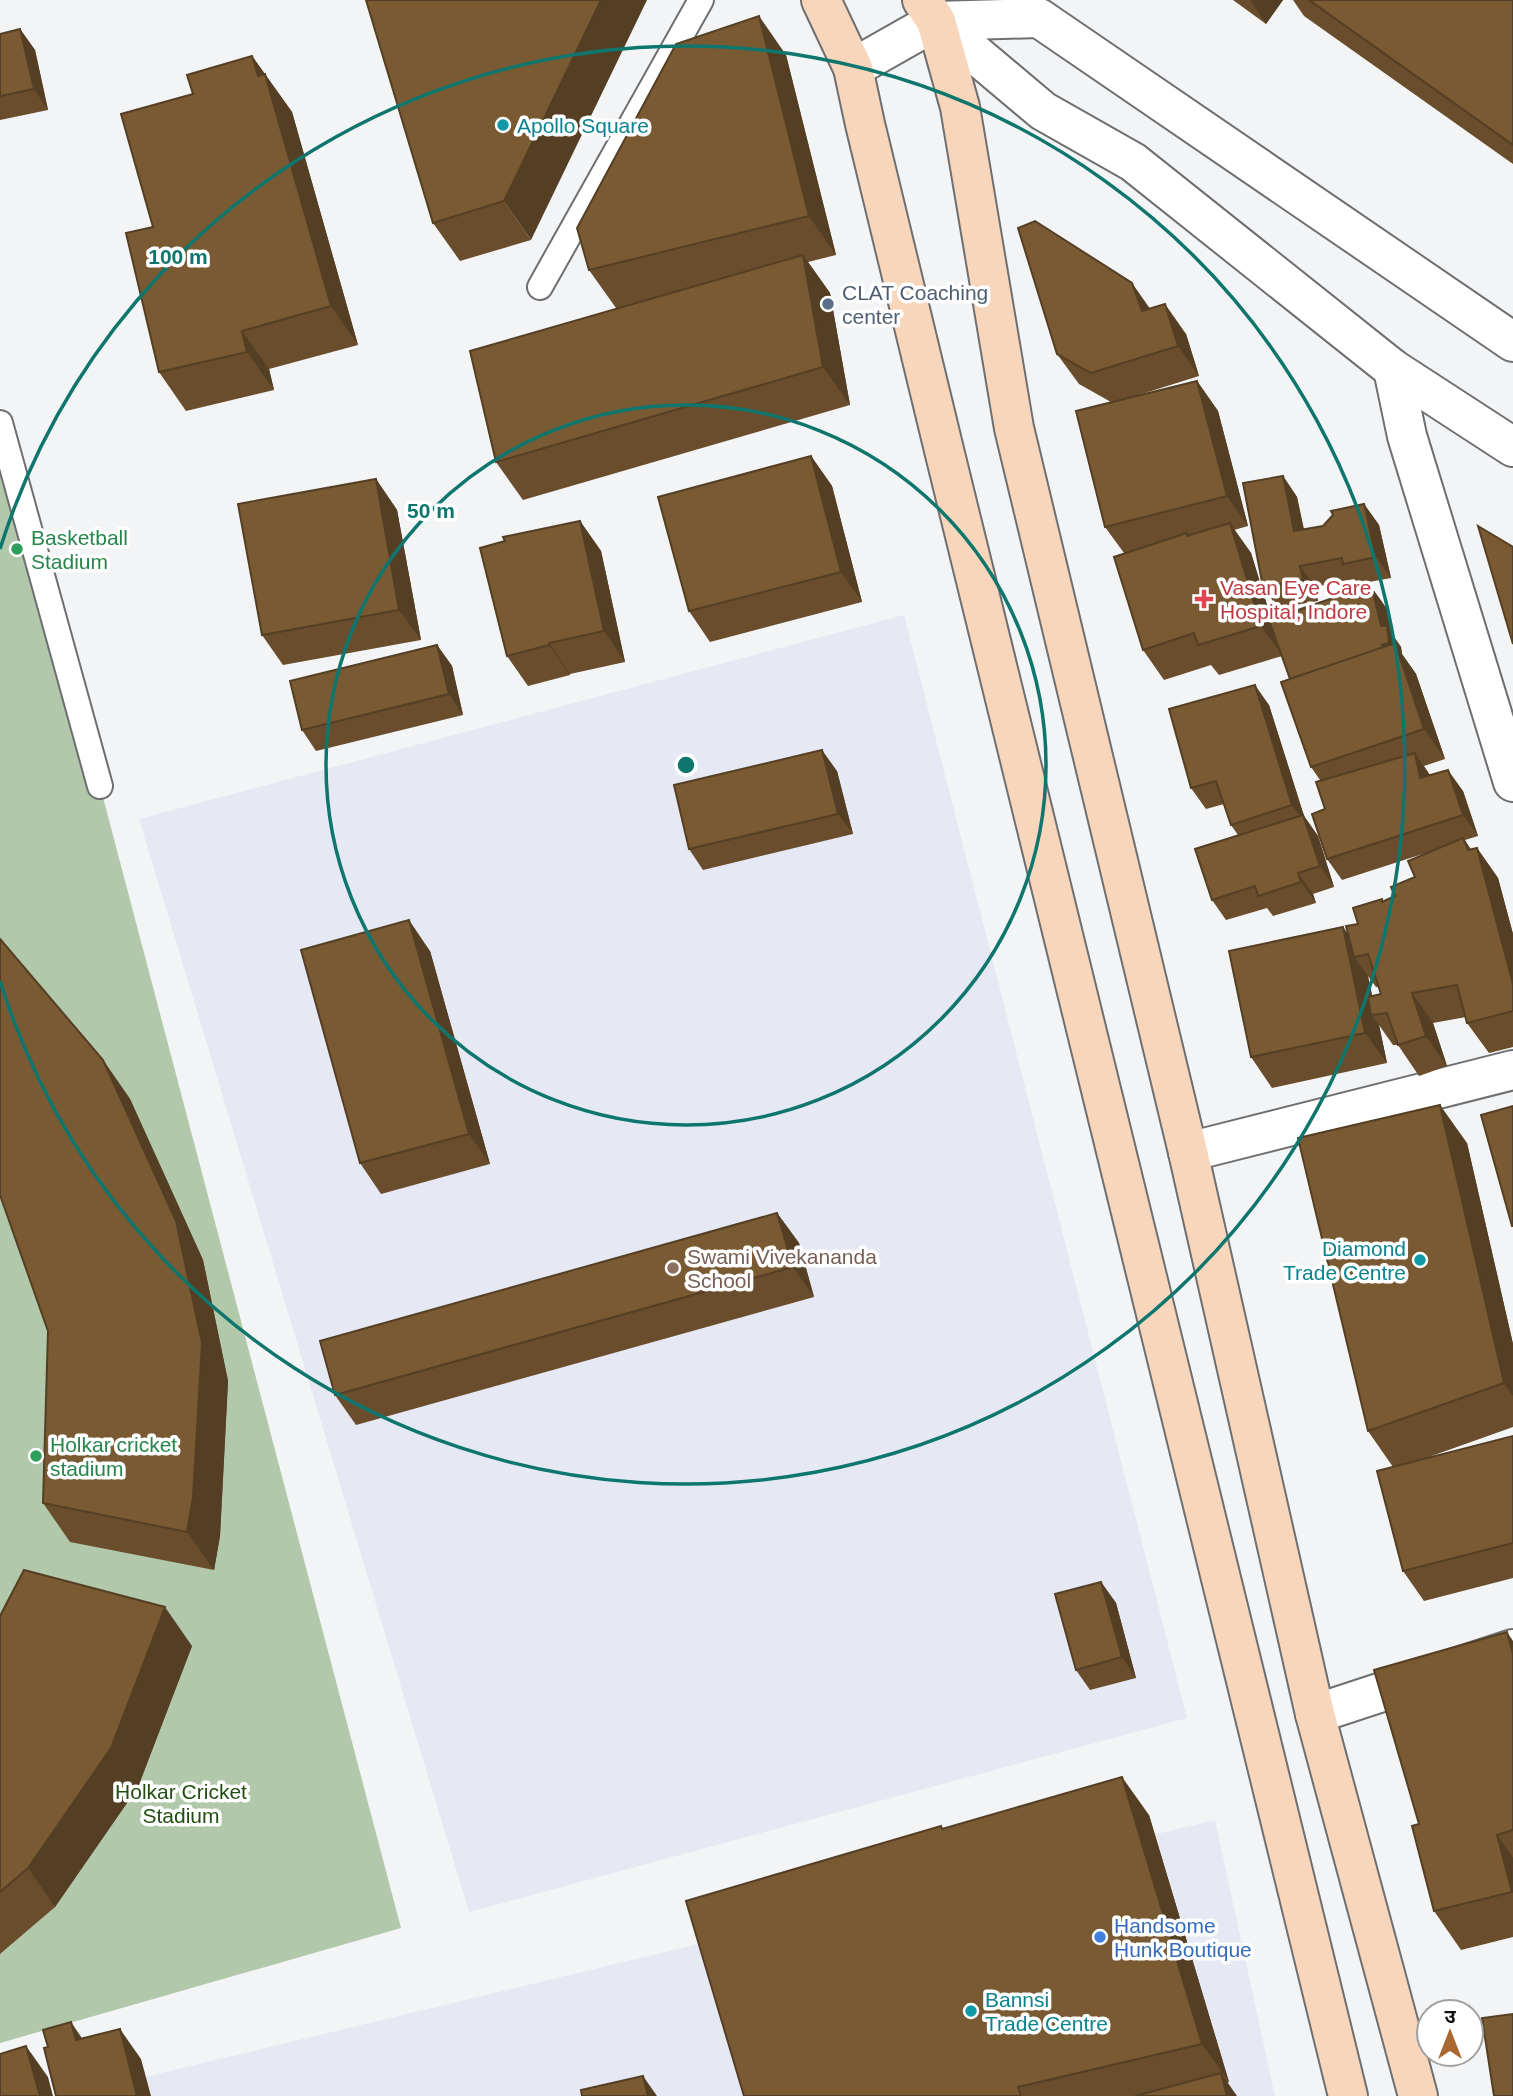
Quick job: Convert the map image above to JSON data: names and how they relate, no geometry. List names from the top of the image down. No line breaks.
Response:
{"parks":["Holkar Cricket Stadium"],"places":{"other":["Apollo Square","CLAT Coaching center","Basketball Stadium","Diamond Trade Centre","Swami Vivekananda School","Holkar cricket stadium","Handsome Hunk Boutique","Bannsi Trade Centre"],"health":["Vasan Eye Care Hospital, Indore"]},"north":"top","rings":["100 m","50 m"]}
